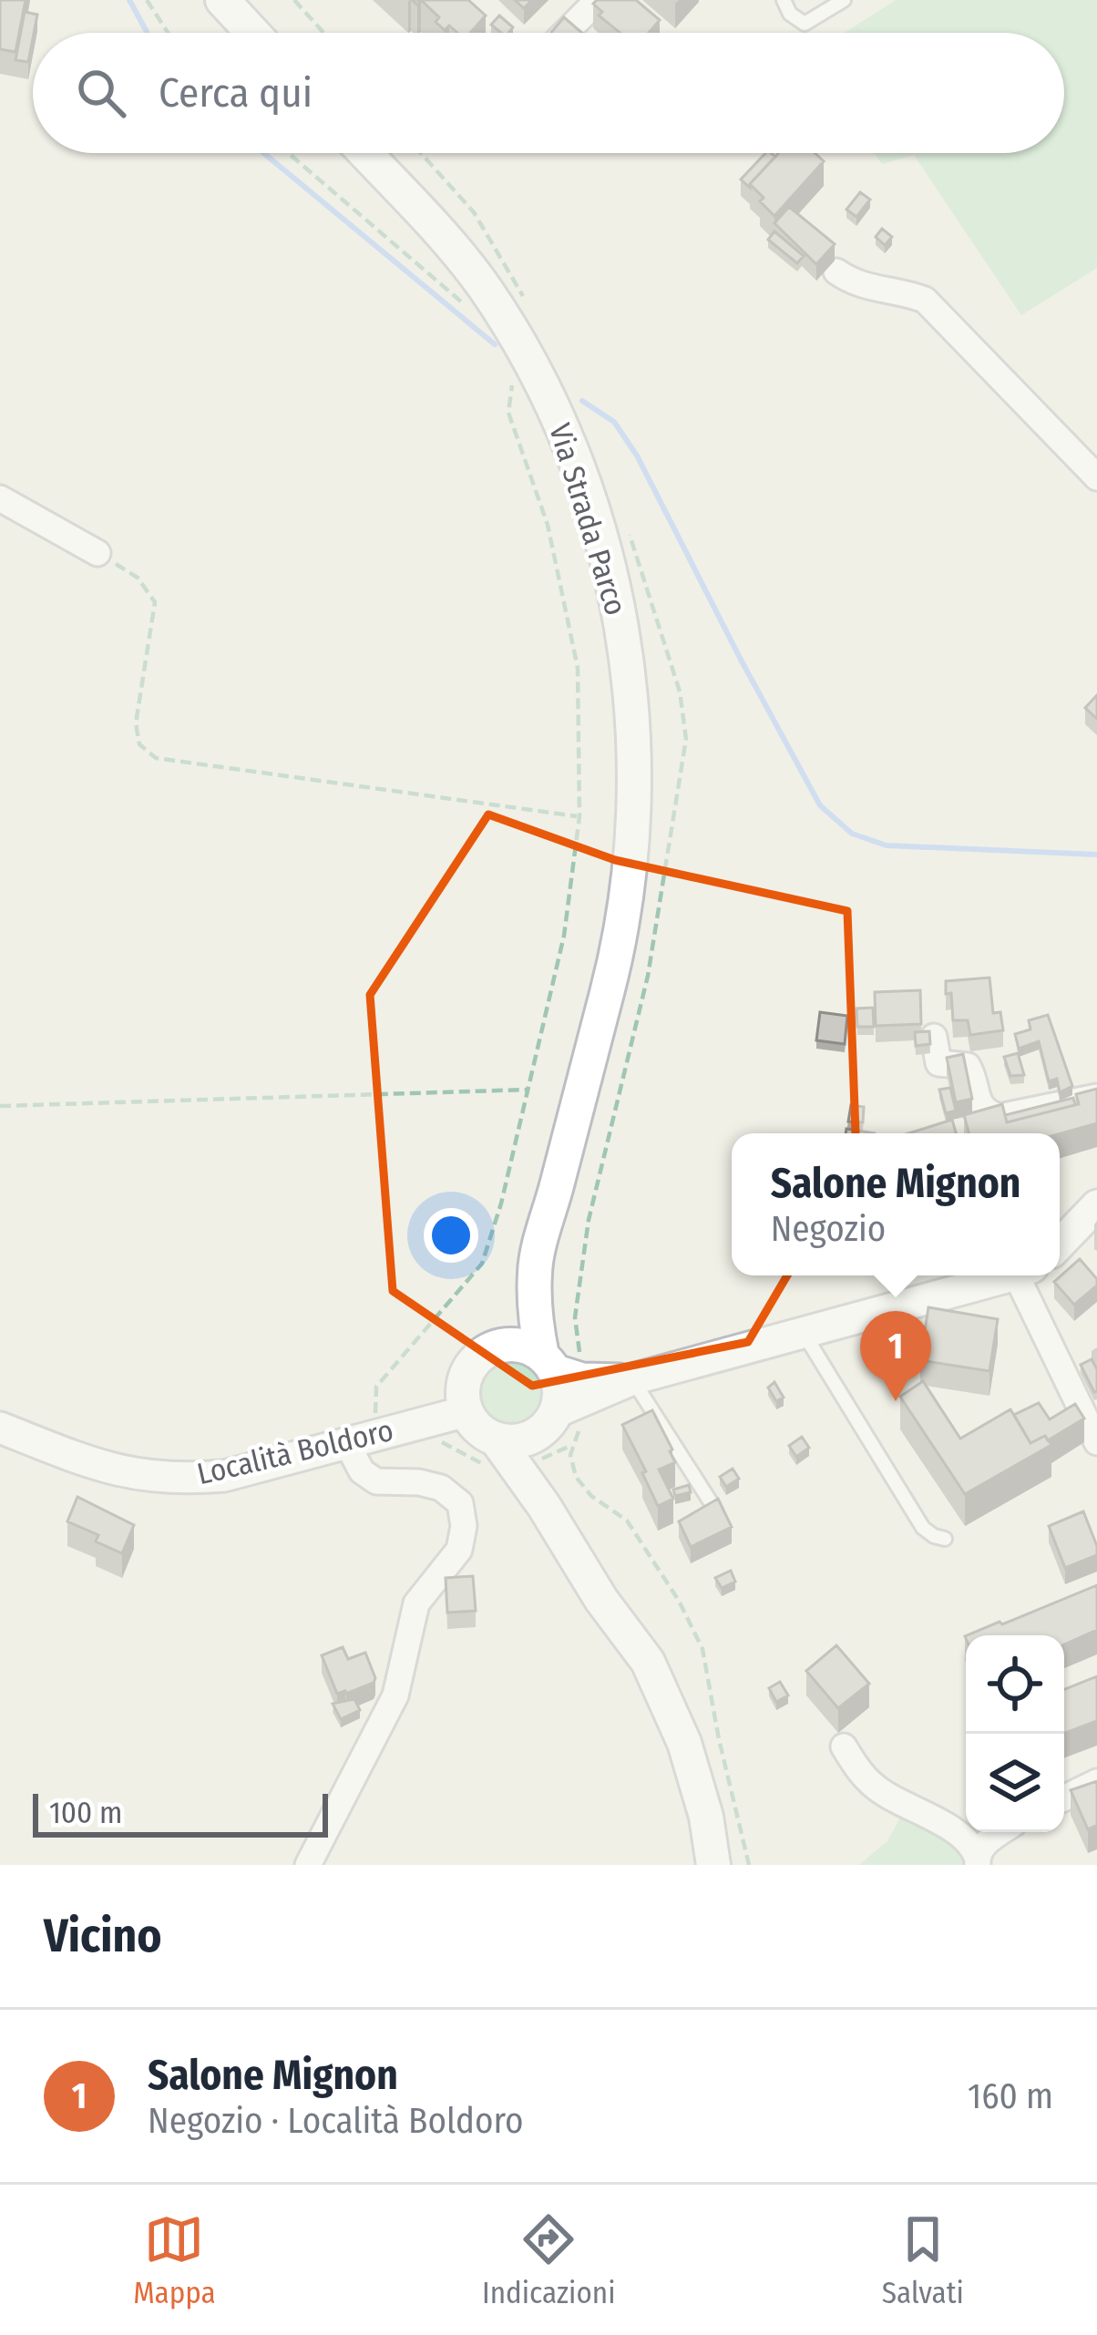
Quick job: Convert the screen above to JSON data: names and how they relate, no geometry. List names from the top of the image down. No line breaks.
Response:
{"streets":{"main road":["Via Strada Parco"],"street":["Località Boldoro"]},"crossings":[["Via Strada Parco","Località Boldoro"]],"scale_bar":"100 m","page":{"search":"Cerca qui","popup":["Salone Mignon","Negozio"],"pins":"1","scale":"100 m","heading":"Vicino","list":[{"mark":"1","name":"Salone Mignon","note":"Negozio · Località Boldoro","value":"160 m"}],"nav":["Mappa","Indicazioni","Salvati"]}}
